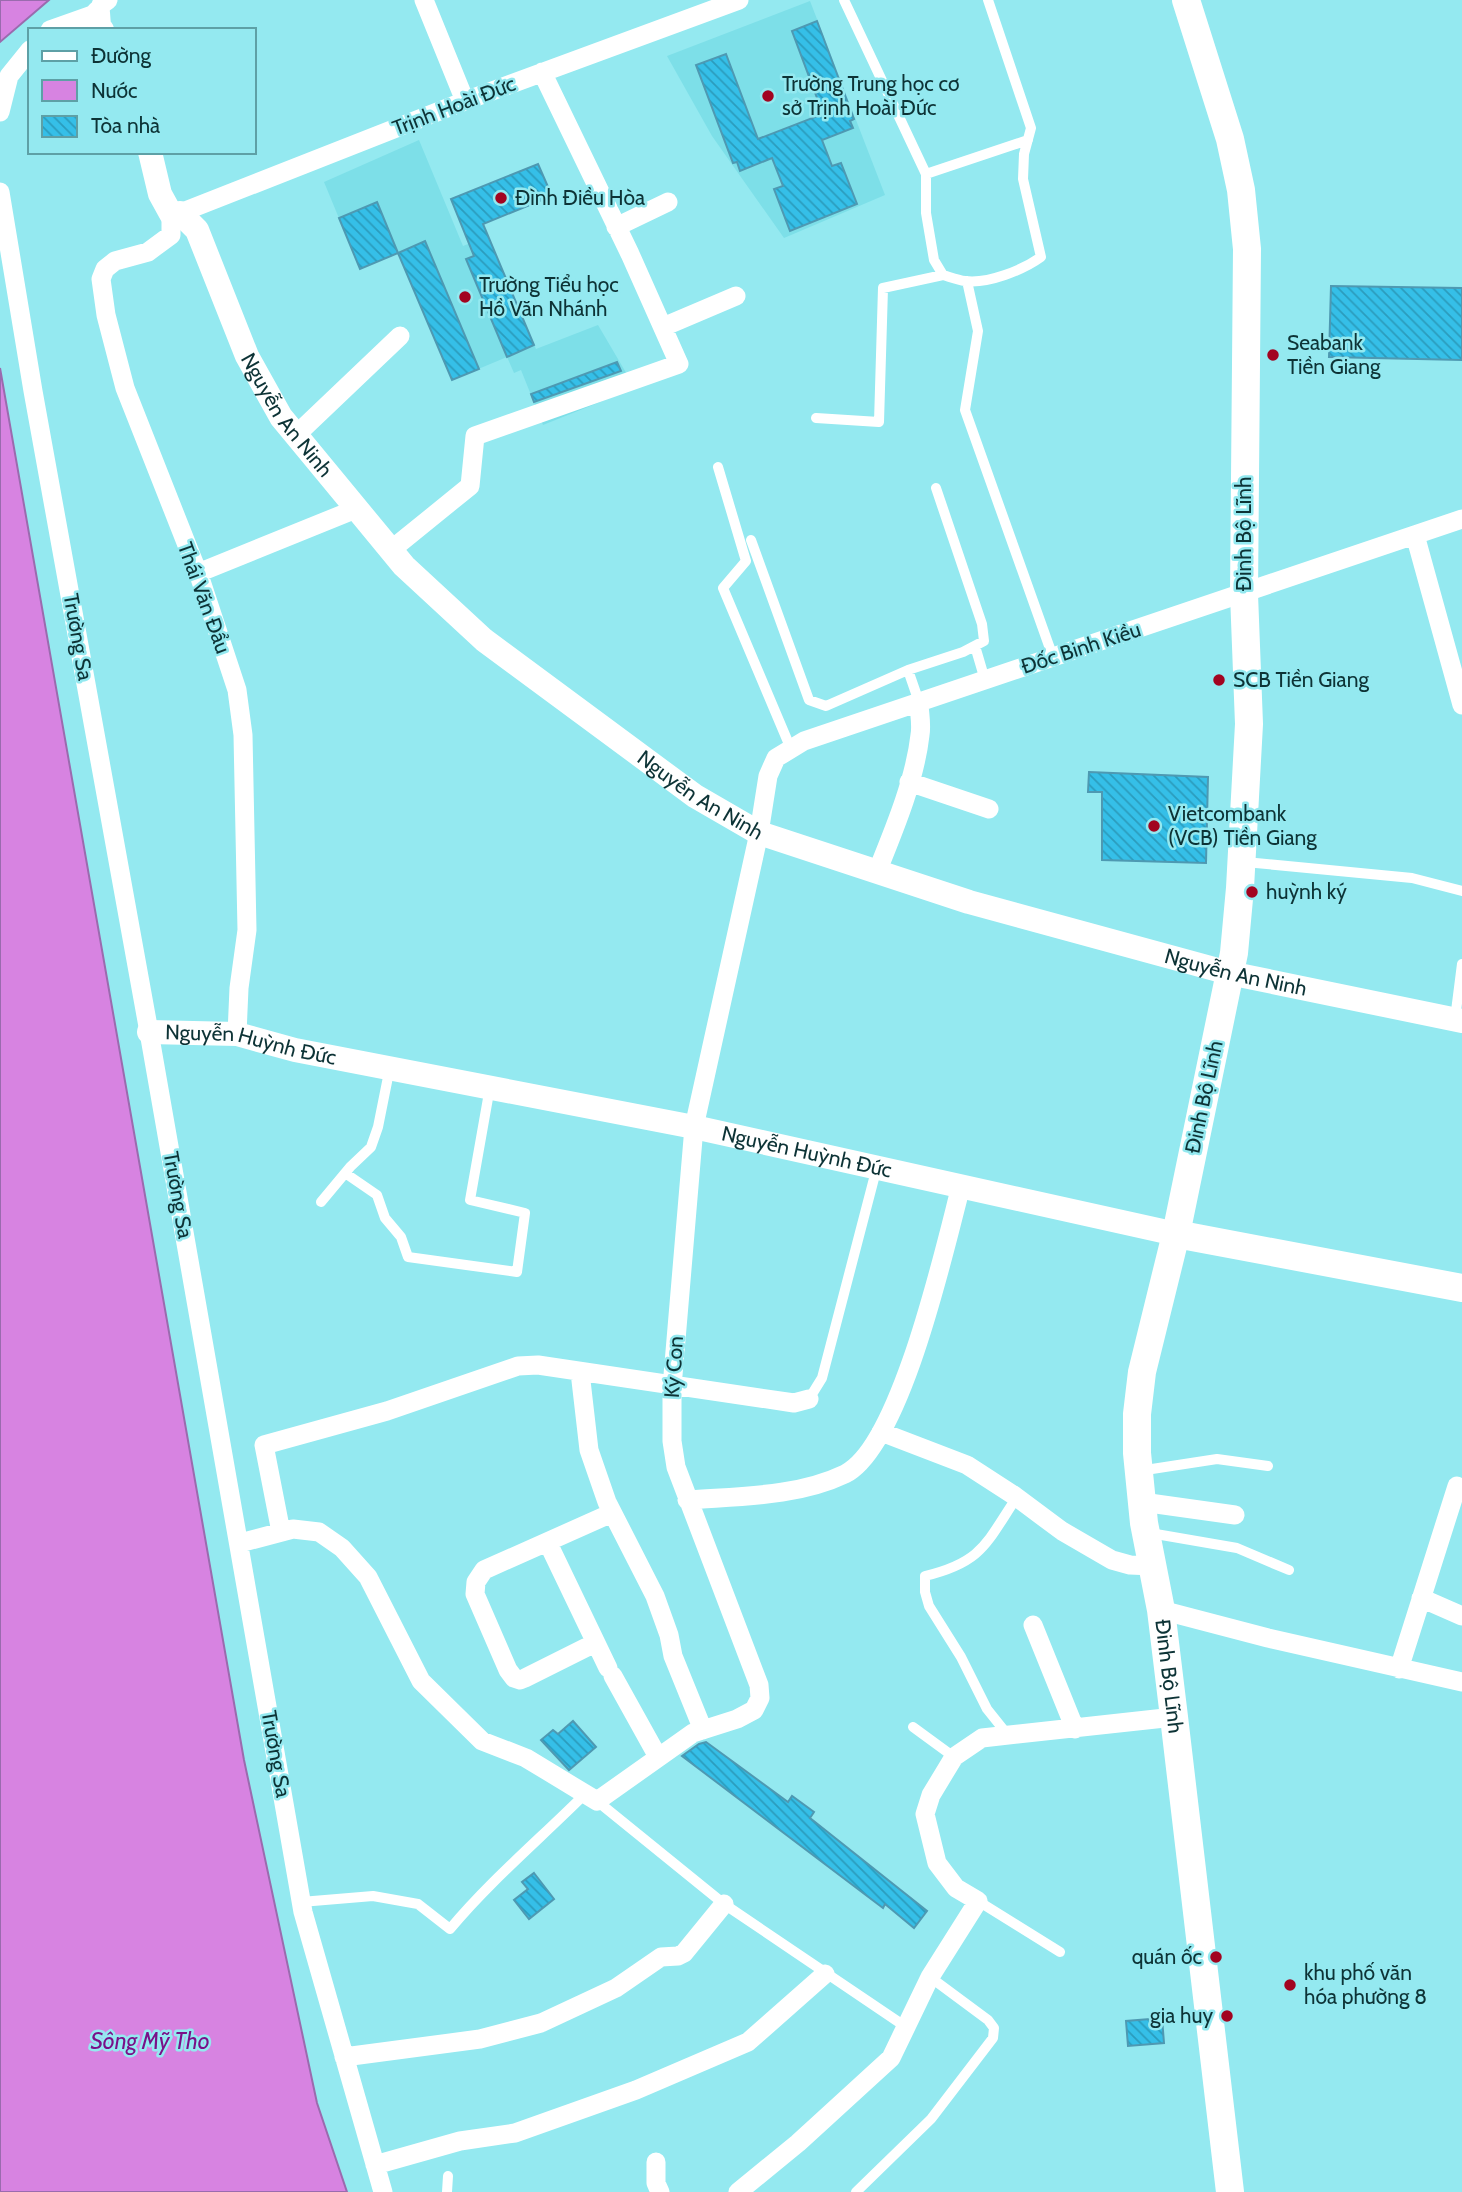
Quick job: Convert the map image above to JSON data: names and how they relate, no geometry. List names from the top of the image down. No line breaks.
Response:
{"streets":{"main road":["Đinh Bộ Lĩnh","Nguyễn Huỳnh Đức"],"street":["Trịnh Hoài Đức","Nguyễn An Ninh","Thái Văn Đẩu","Trường Sa","Đốc Binh Kiều","Ký Con"]},"crossings":[["Trịnh Hoài Đức","Nguyễn An Ninh"],["Trịnh Hoài Đức","Thái Văn Đẩu"],["Nguyễn An Ninh","Đinh Bộ Lĩnh"],["Nguyễn An Ninh","Thái Văn Đẩu"],["Nguyễn An Ninh","Đốc Binh Kiều"],["Nguyễn An Ninh","Ký Con"],["Đinh Bộ Lĩnh","Đốc Binh Kiều"],["Đinh Bộ Lĩnh","Nguyễn Huỳnh Đức"],["Thái Văn Đẩu","Nguyễn Huỳnh Đức"],["Trường Sa","Nguyễn Huỳnh Đức"],["Đốc Binh Kiều","Ký Con"],["Nguyễn Huỳnh Đức","Ký Con"]],"water":["Sông Mỹ Tho"],"places":["Trường Trung học cơ sở Trịnh Hoài Đức","Đình Điều Hòa","Trường Tiểu học Hồ Văn Nhánh","Seabank Tiền Giang","SCB Tiền Giang","Vietcombank (VCB) Tiền Giang","huỳnh ký","quán ốc","khu phố văn hóa phường 8","gia huy"],"legend":["Đường","Nước","Tòa nhà"]}
